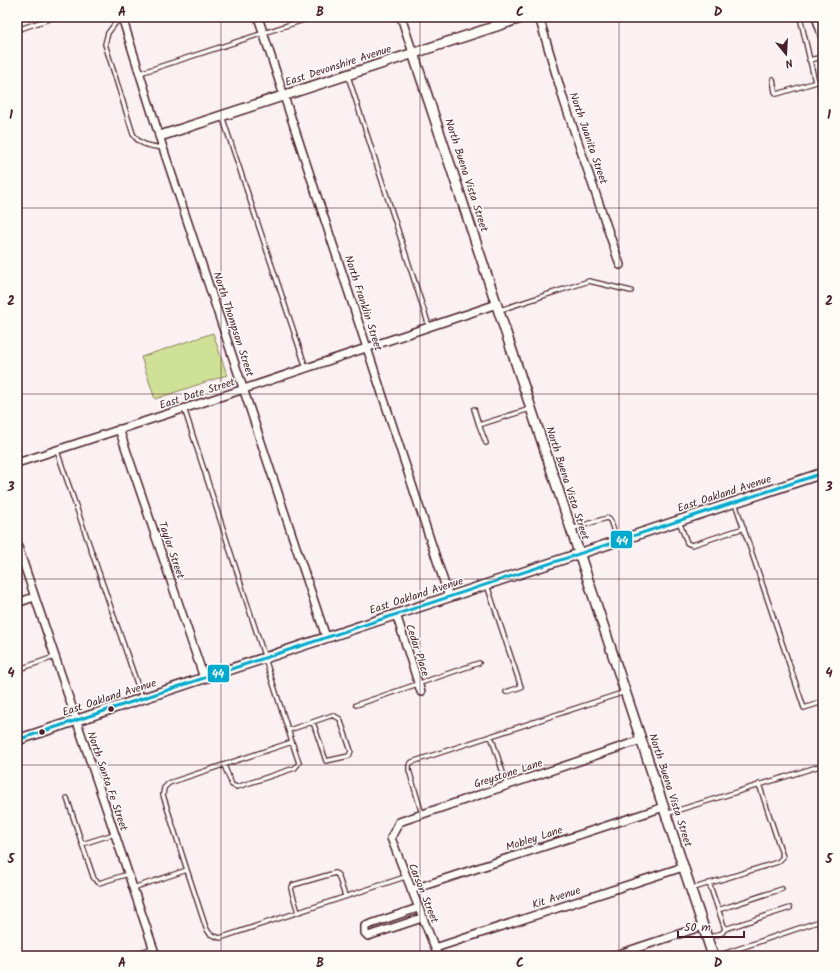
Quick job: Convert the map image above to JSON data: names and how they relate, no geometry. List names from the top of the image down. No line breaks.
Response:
{"streets":{"street":["East Devonshire Avenue","North Juanita Street","North Buena Vista Street","North Franklin Street","North Thompson Street","East Date Street","East Oakland Avenue","Taylor Street","Cedar Place","Greystone Lane","North Santa Fe Street","Mobley Lane","Carson Street","Kit Avenue"]},"crossings":[["East Devonshire Avenue","North Buena Vista Street"],["East Devonshire Avenue","North Franklin Street"],["East Devonshire Avenue","North Thompson Street"],["North Buena Vista Street","East Date Street"],["North Buena Vista Street","East Oakland Avenue"],["North Buena Vista Street","Greystone Lane"],["North Buena Vista Street","Mobley Lane"],["North Buena Vista Street","Kit Avenue"],["North Franklin Street","East Date Street"],["North Franklin Street","East Oakland Avenue"],["North Thompson Street","East Date Street"],["North Thompson Street","East Oakland Avenue"],["East Date Street","Taylor Street"],["East Oakland Avenue","Taylor Street"],["East Oakland Avenue","Cedar Place"],["East Oakland Avenue","North Santa Fe Street"],["Greystone Lane","Carson Street"],["Mobley Lane","Carson Street"],["Carson Street","Kit Avenue"]],"lines":["transit line 44"],"scale_bar":"50 m","north":"bottom","grid":{"columns":["A","B","C","D"],"rows":["1","2","3","4","5"]}}
